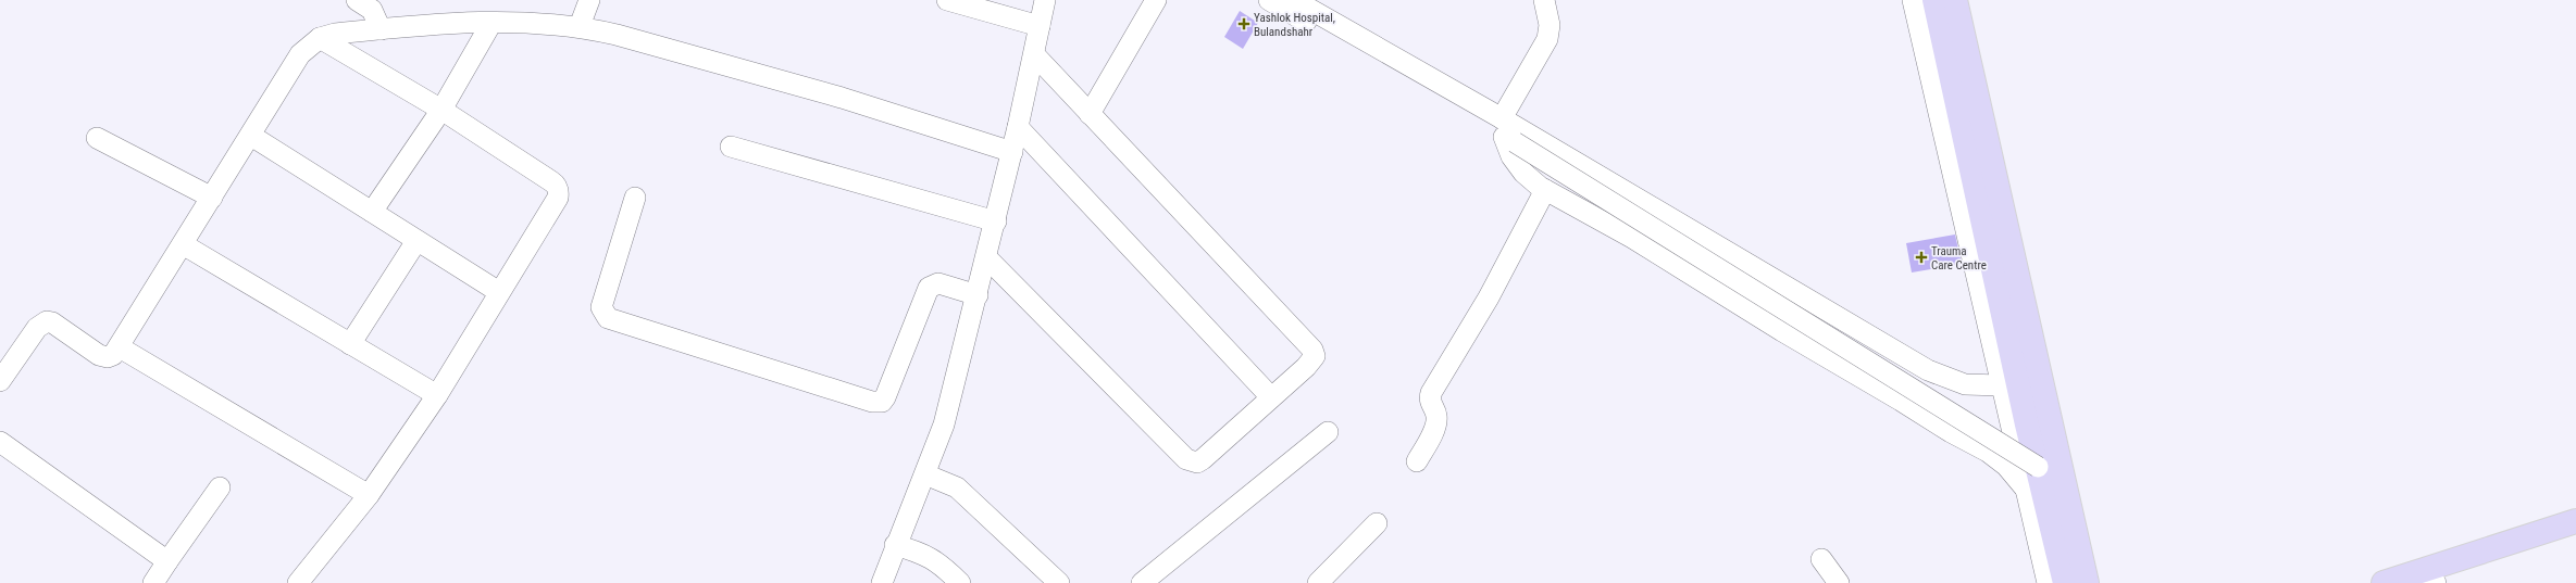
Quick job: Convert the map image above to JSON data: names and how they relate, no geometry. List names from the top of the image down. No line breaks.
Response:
{"places":{"health":["Yashlok Hospital, Bulandshahr","Trauma Care Centre"]}}
